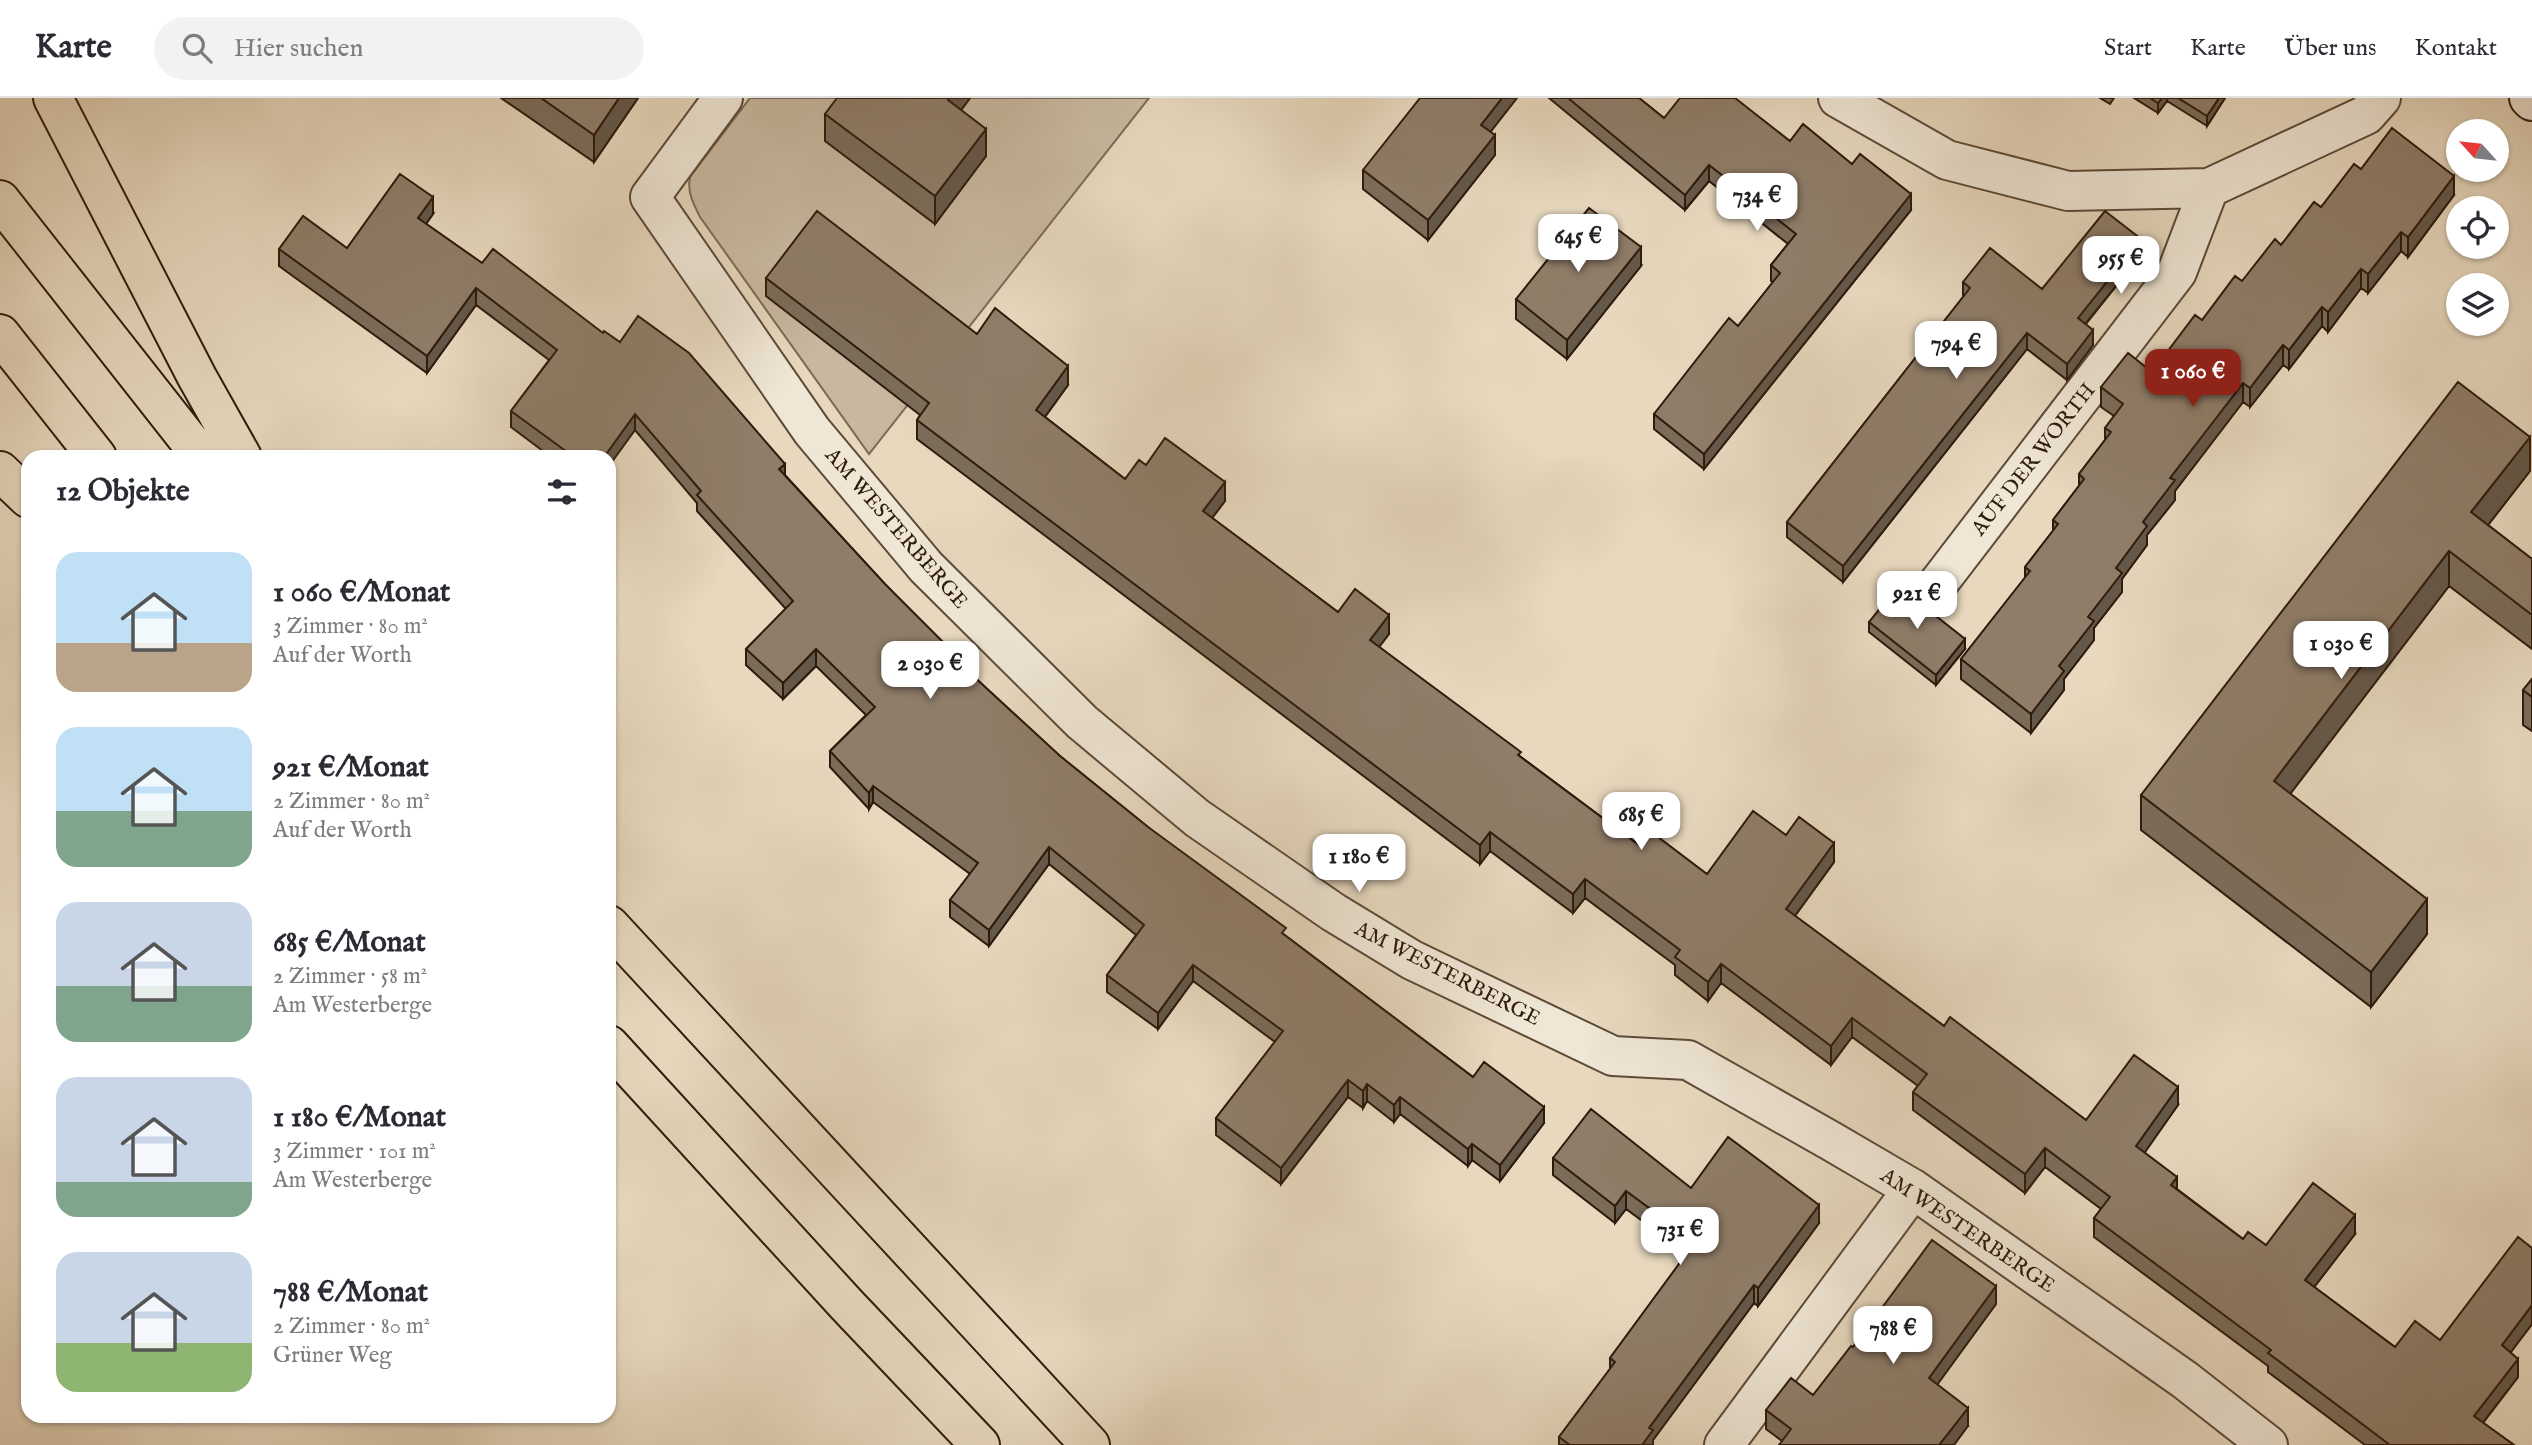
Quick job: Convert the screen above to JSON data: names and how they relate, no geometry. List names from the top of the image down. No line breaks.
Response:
{"streets":{"street":["AUF DER WORTH","AM WESTERBERGE"]},"north":"top left","page":{"header":"Karte","search":"Hier suchen","nav":["Start","Karte","Über uns","Kontakt"],"price":["734 €","645 €","955 €","794 €","1 060 €","921 €","1 030 €","2 030 €","685 €","1 180 €","731 €","788 €"],"heading":"12 Objekte","list":[{"name":"1 060 €/Monat","note":"3 Zimmer · 80 m² · Auf der Worth"},{"name":"921 €/Monat","note":"2 Zimmer · 80 m² · Auf der Worth"},{"name":"685 €/Monat","note":"2 Zimmer · 58 m² · Am Westerberge"},{"name":"1 180 €/Monat","note":"3 Zimmer · 101 m² · Am Westerberge"},{"name":"788 €/Monat","note":"2 Zimmer · 80 m² · Grüner Weg"}]}}
